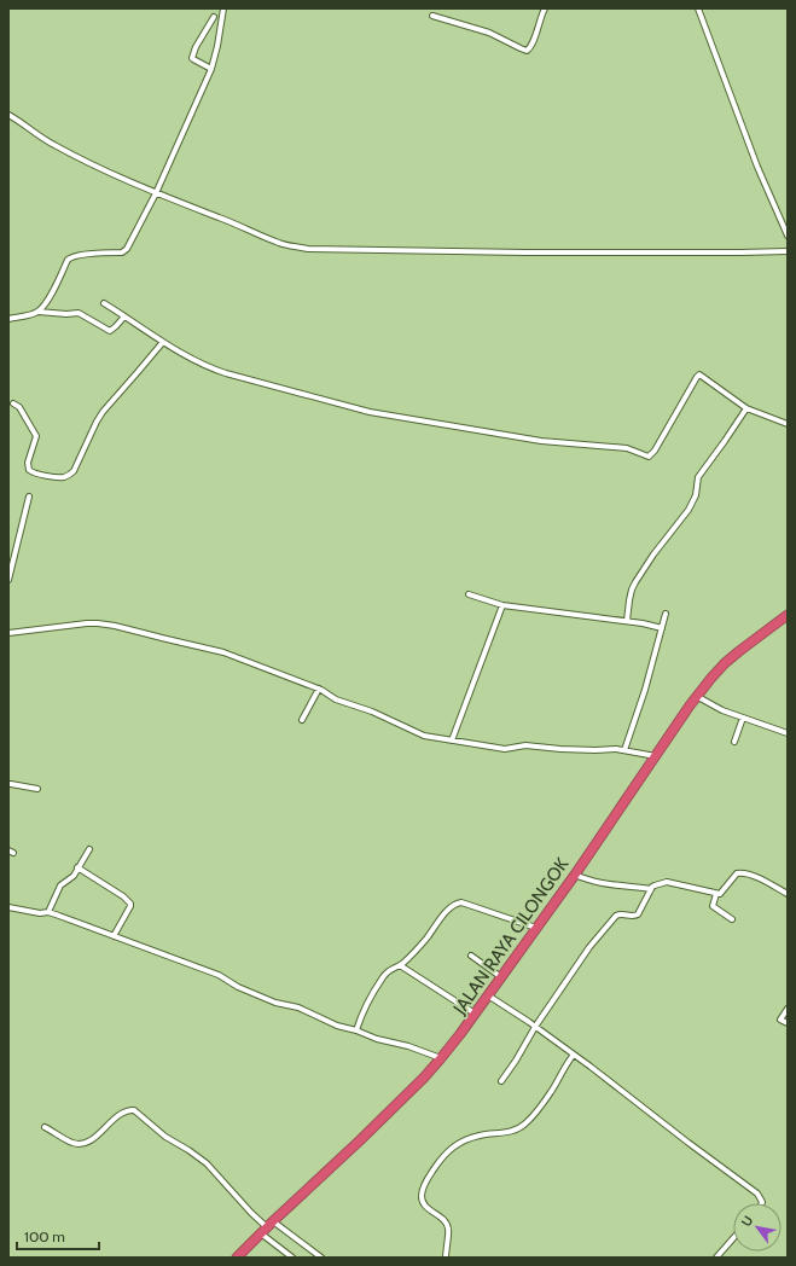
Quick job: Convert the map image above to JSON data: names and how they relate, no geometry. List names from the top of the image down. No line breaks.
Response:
{"streets":{"highway":["JALAN RAYA CILONGOK"]},"scale_bar":"100 m","north":"top left"}
